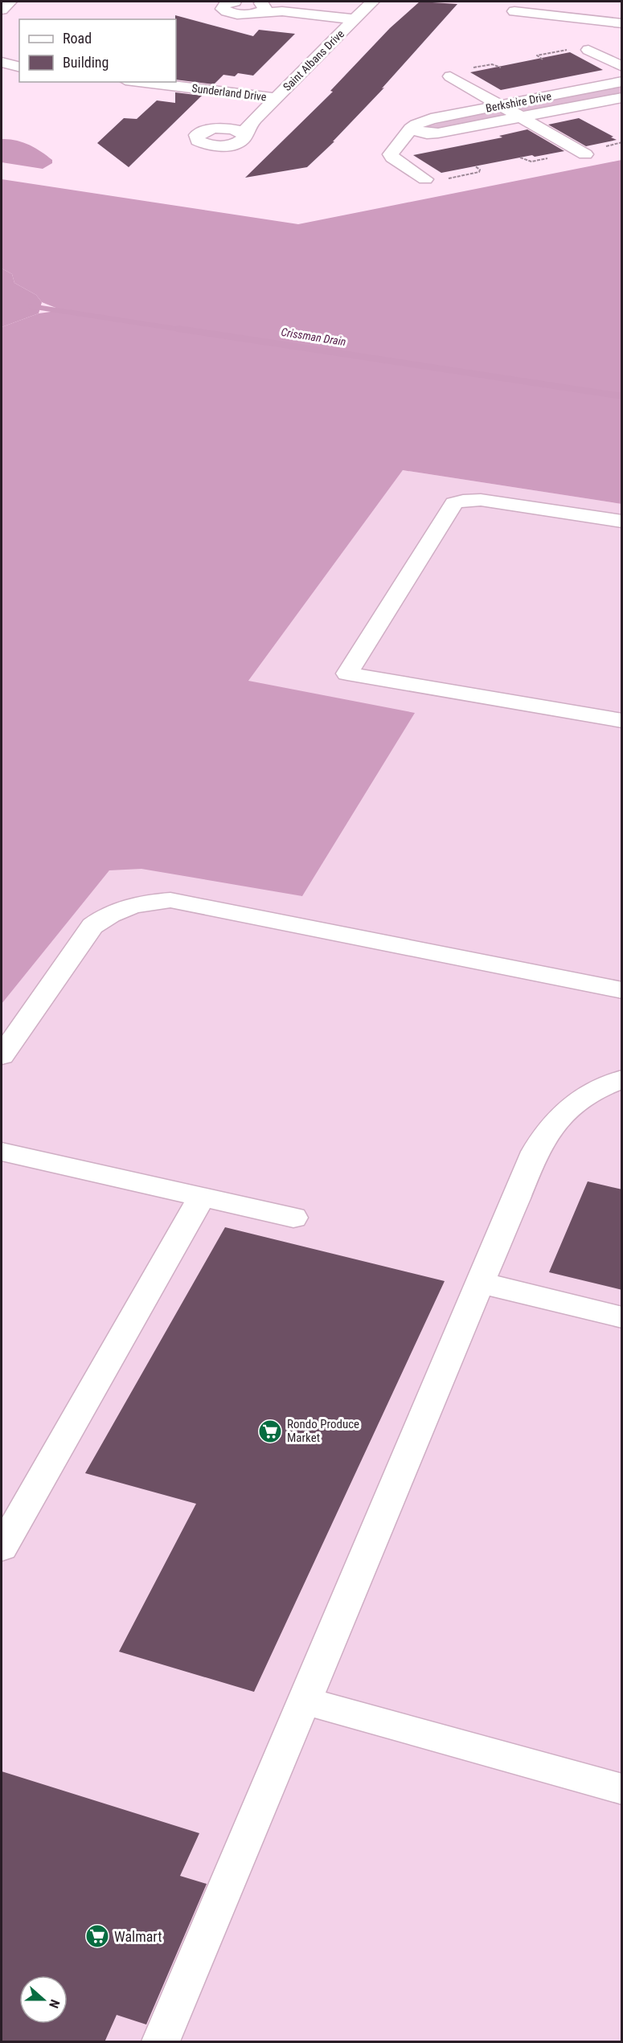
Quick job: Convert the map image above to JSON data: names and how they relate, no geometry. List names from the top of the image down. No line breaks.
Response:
{"streets":{"street":["Saint Albans Drive","Sunderland Drive","Berkshire Drive"]},"crossings":[["Saint Albans Drive","Sunderland Drive"]],"water":["Crissman Drain"],"places":{"supermarket":["Rondo Produce Market","Walmart"]},"legend":["Road","Building"],"north":"right"}
